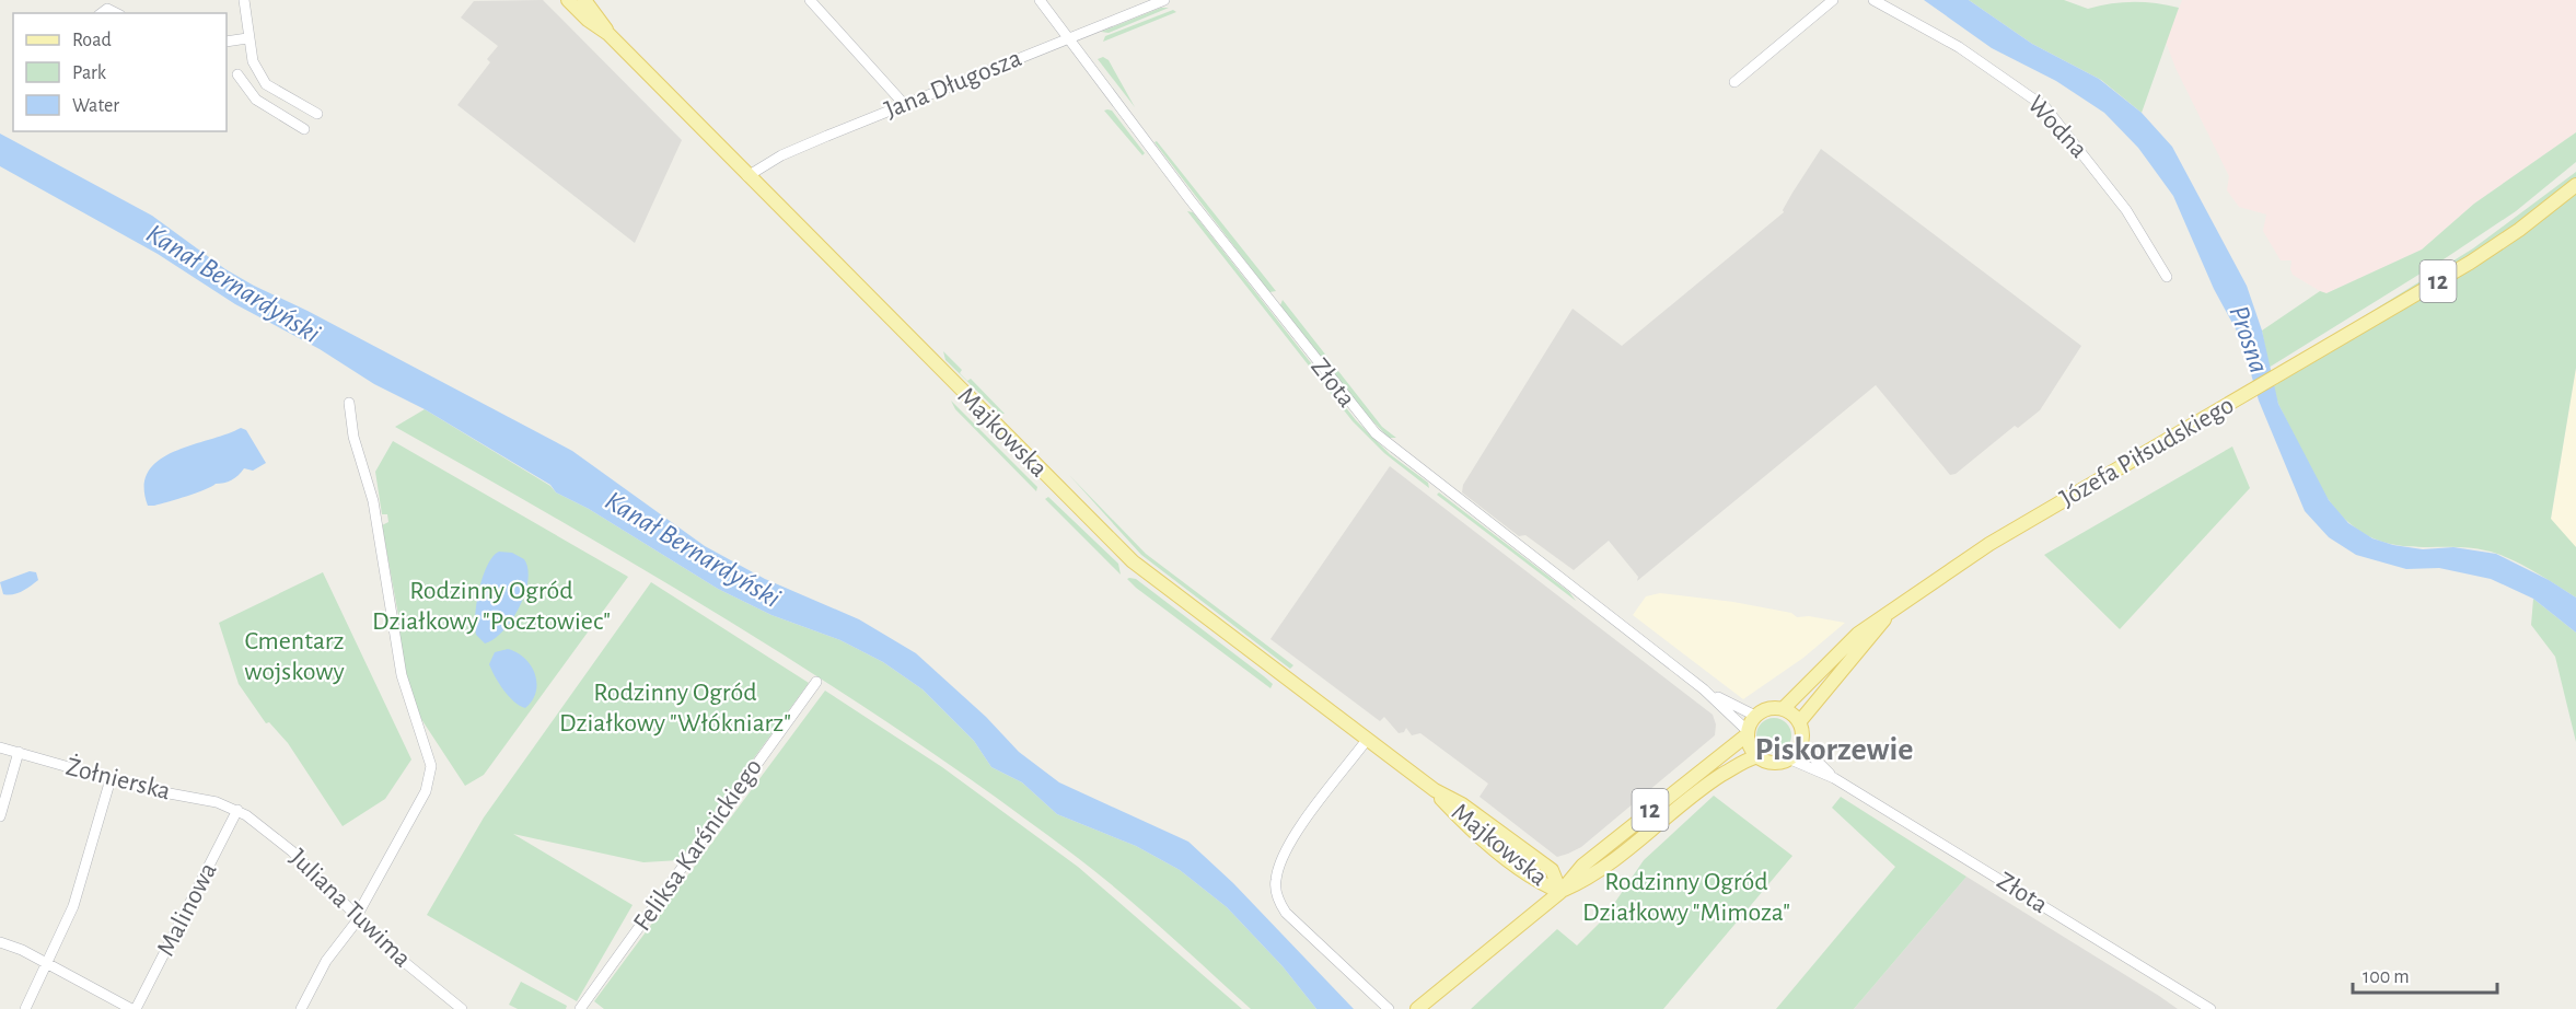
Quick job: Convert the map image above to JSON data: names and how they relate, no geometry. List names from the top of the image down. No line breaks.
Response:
{"streets":{"main road":["12","Majkowska","Józefa Piłsudskiego"],"street":["Jana Długosza","Wodna","Złota","Żołnierska","Feliksa Karśnickiego","Juliana Tuwima","Malinowa"]},"crossings":[["Jana Długosza","Złota"],["Jana Długosza","Majkowska"],["12","Złota"],["12","Majkowska"],["12","Józefa Piłsudskiego"],["Złota","Józefa Piłsudskiego"],["Żołnierska","Juliana Tuwima"],["Żołnierska","Malinowa"],["Juliana Tuwima","Malinowa"]],"districts":["Piskorzewie"],"water":["Kanał Bernardyński","Prosna"],"parks":["Rodzinny Ogród Działkowy \"Pocztowiec\"","Cmentarz wojskowy","Rodzinny Ogród Działkowy \"Włókniarz\"","Rodzinny Ogród Działkowy \"Mimoza\""],"legend":["Road","Park","Water"],"scale_bar":"100 m"}
